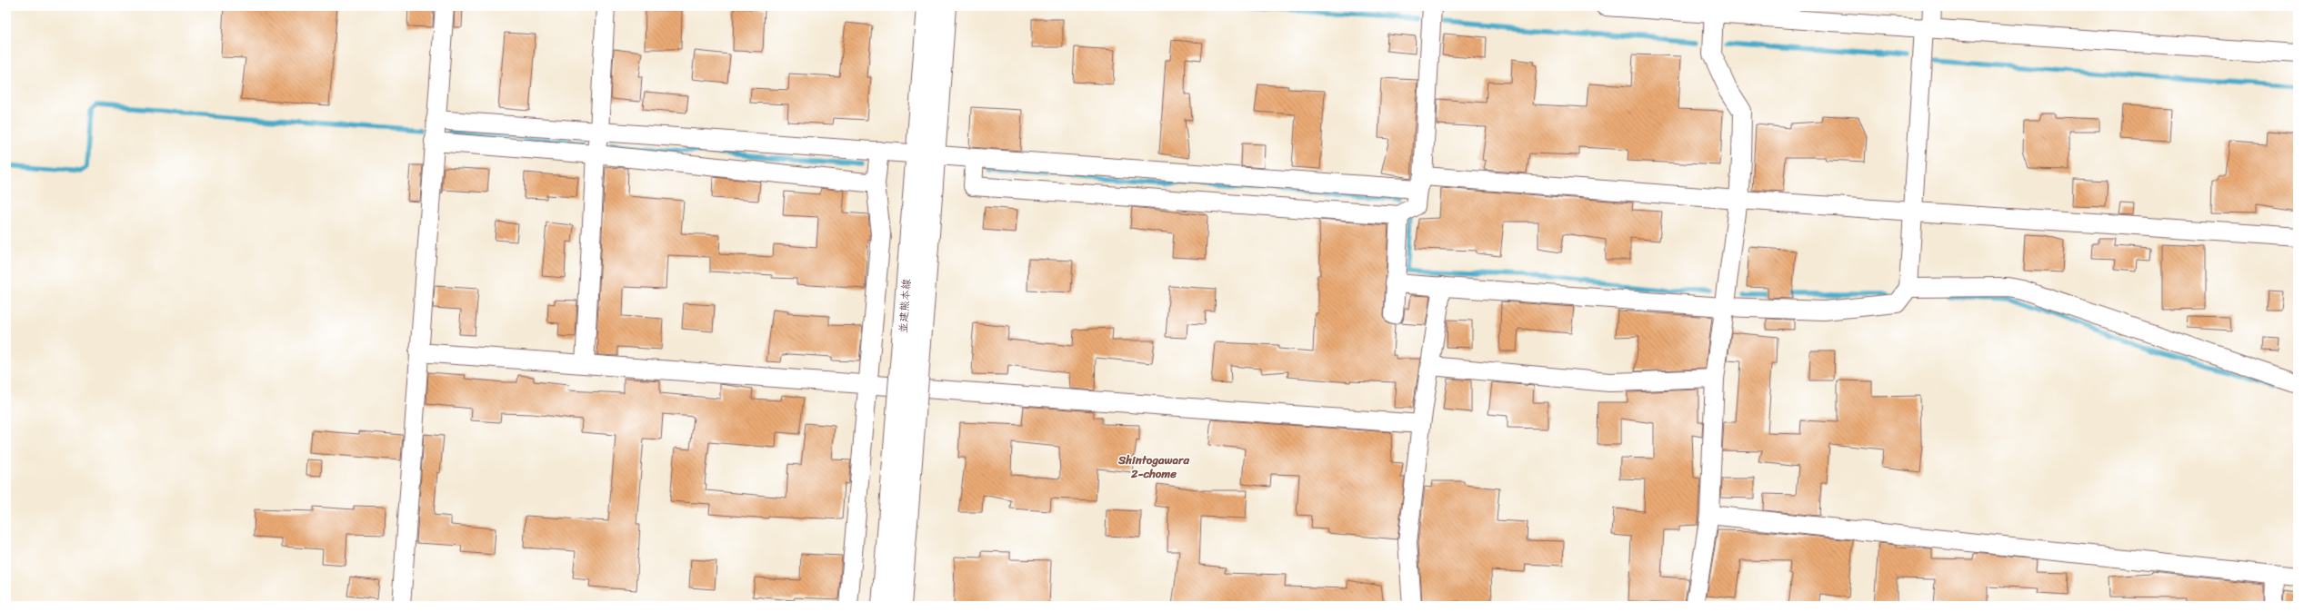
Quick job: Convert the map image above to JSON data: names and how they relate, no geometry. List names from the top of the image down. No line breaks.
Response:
{"streets":{"main road":["並建熊本線"]},"districts":["Shintogawara 2-chome"]}
